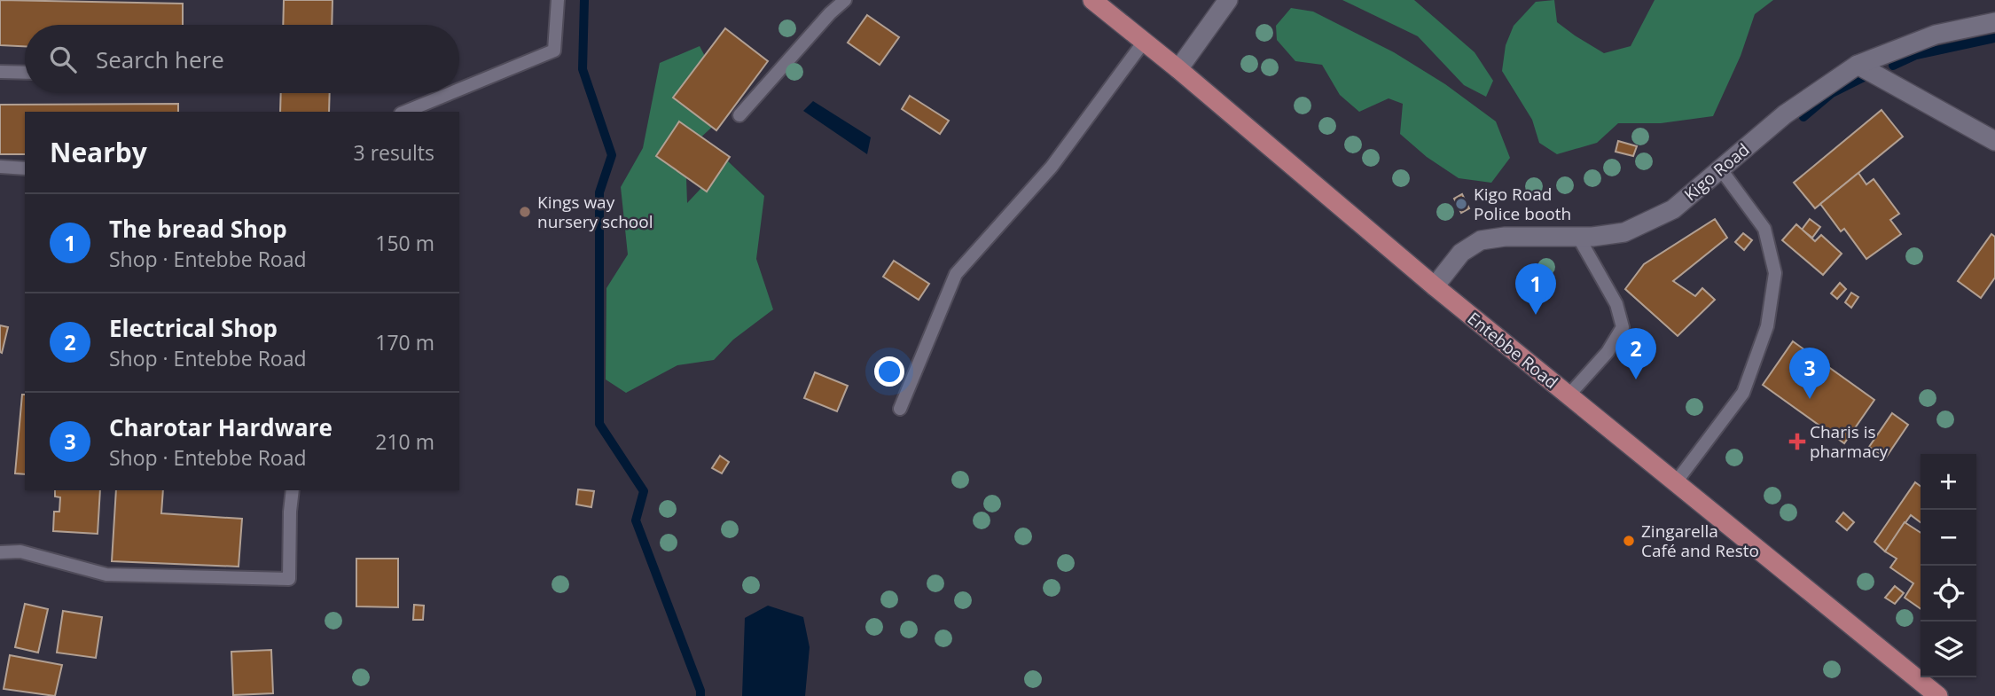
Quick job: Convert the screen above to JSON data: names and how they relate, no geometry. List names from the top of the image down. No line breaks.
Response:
{"streets":{"main road":["Entebbe Road"],"street":["Kigo Road"]},"crossings":[["Kigo Road","Entebbe Road"]],"places":{"other":["Kigo Road Police booth","Kings way nursery school","Zingarella Café and Resto"],"health":["Charis is pharmacy"]},"page":{"search":"Search here","heading":["Nearby","3 results"],"list":[{"mark":"1","name":"The bread Shop","note":"Shop · Entebbe Road","value":"150 m"},{"mark":"2","name":"Electrical Shop","note":"Shop · Entebbe Road","value":"170 m"},{"mark":"3","name":"Charotar Hardware","note":"Shop · Entebbe Road","value":"210 m"}],"pins":["1","2","3"],"map_buttons":["+","−"]}}
